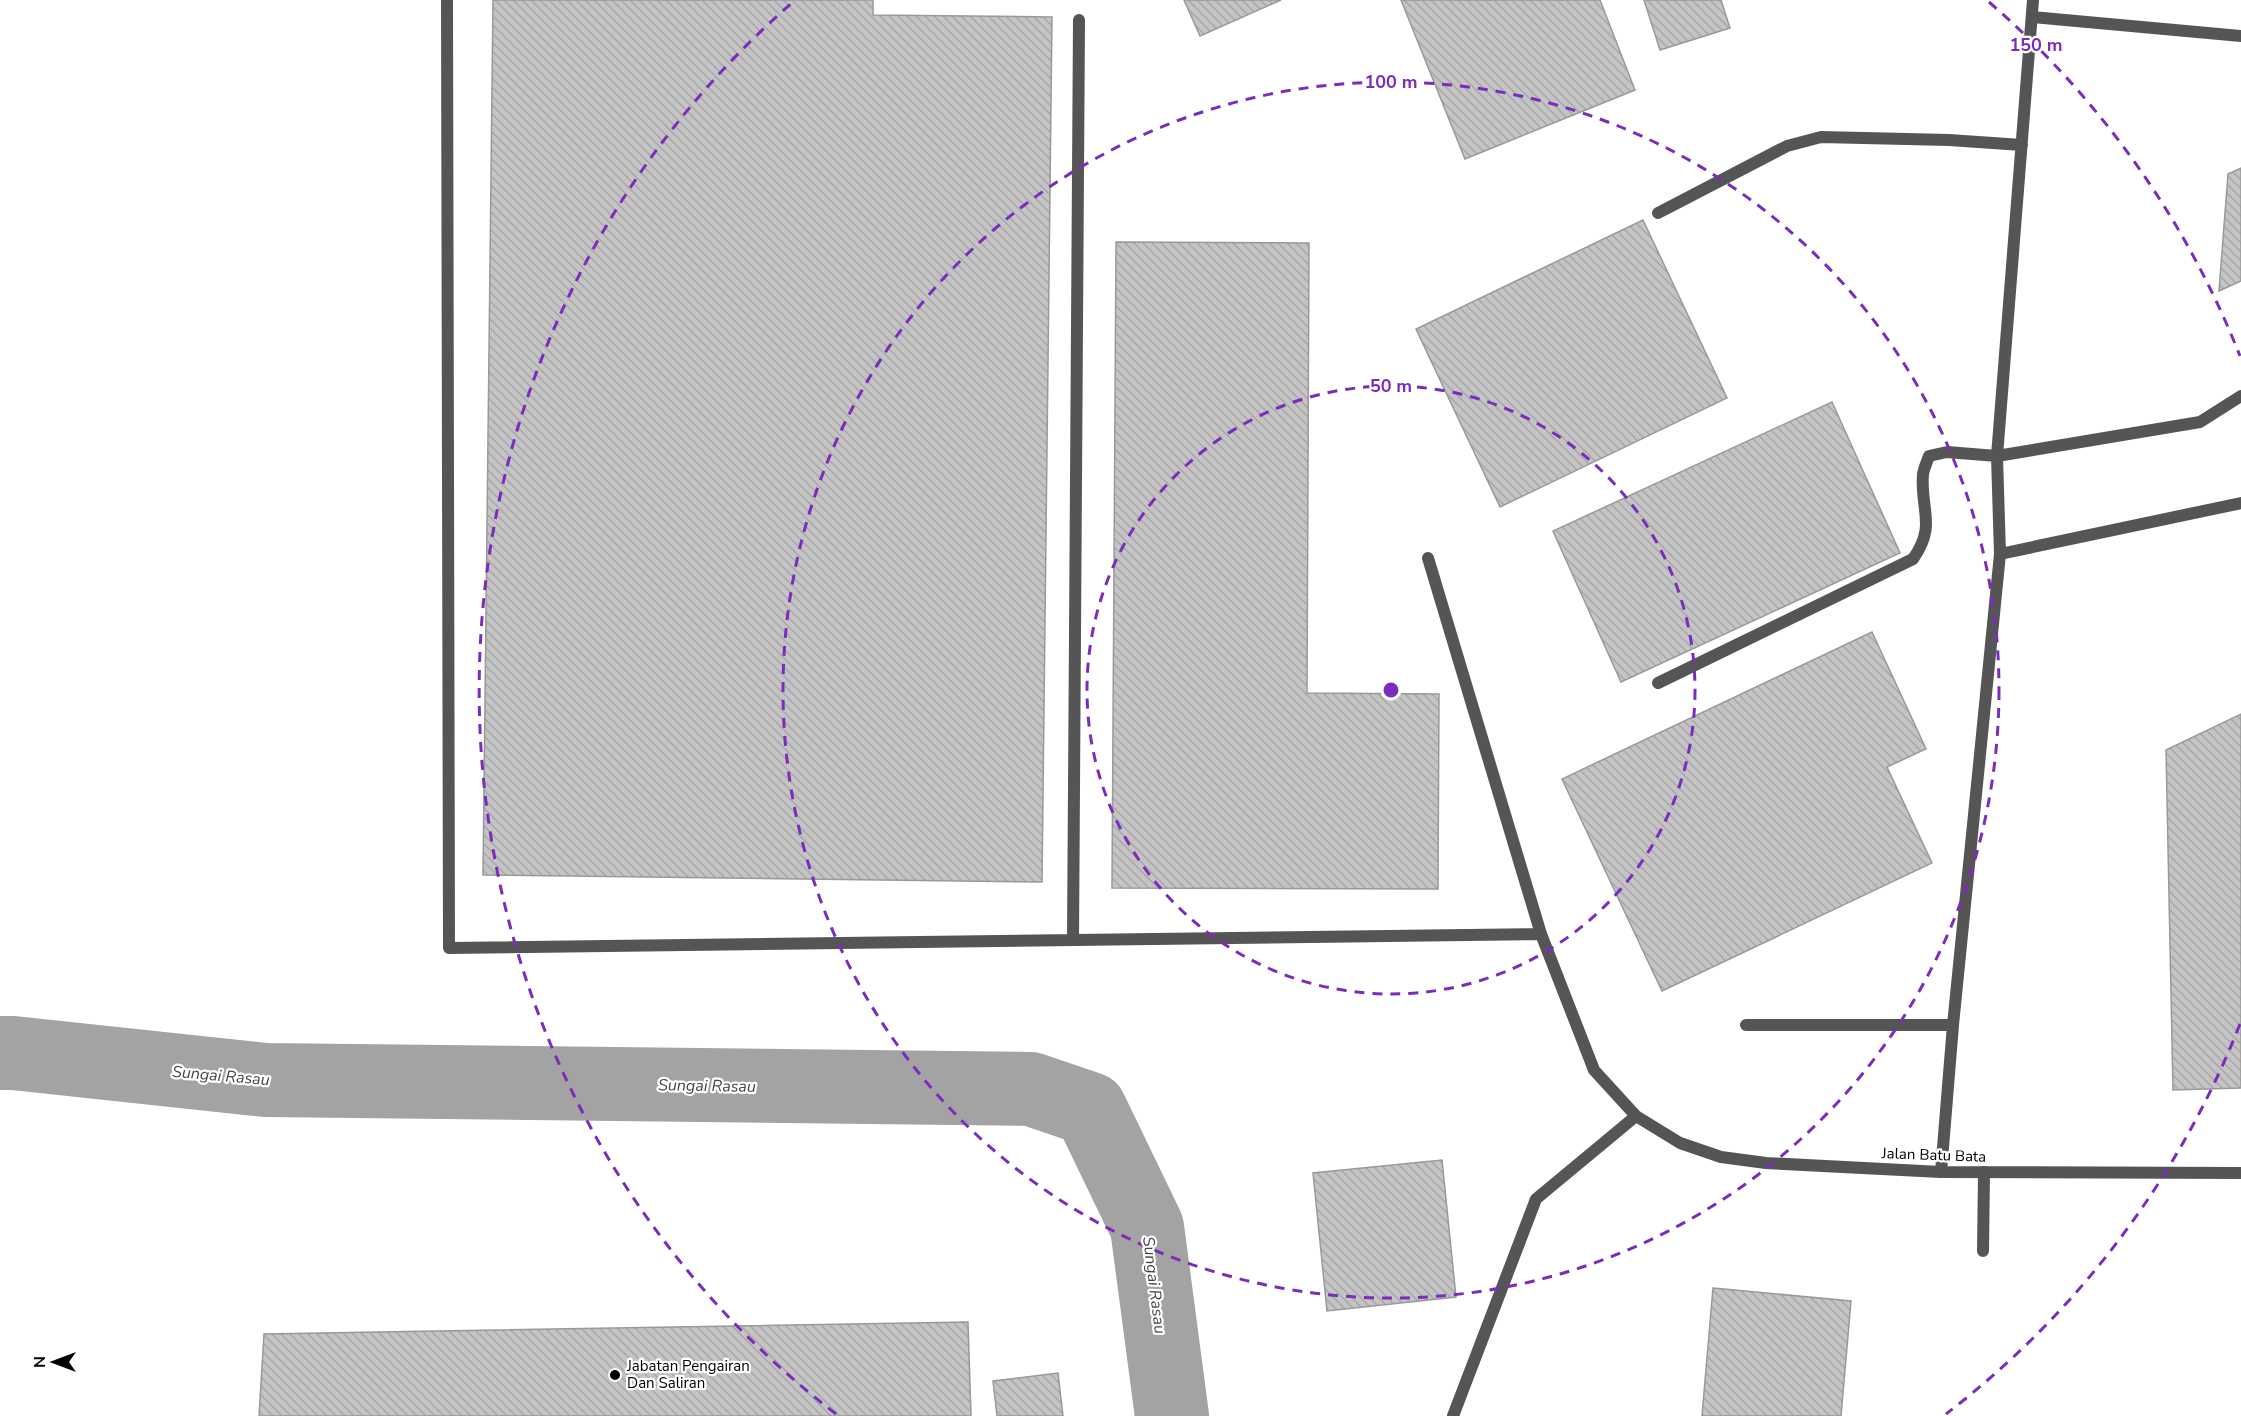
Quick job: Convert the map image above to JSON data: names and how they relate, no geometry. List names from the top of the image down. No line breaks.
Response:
{"streets":{"street":["Jalan Batu Bata"]},"water":["Sungai Rasau"],"places":["Jabatan Pengairan Dan Saliran"],"north":"left","rings":["150 m","100 m","50 m"]}
